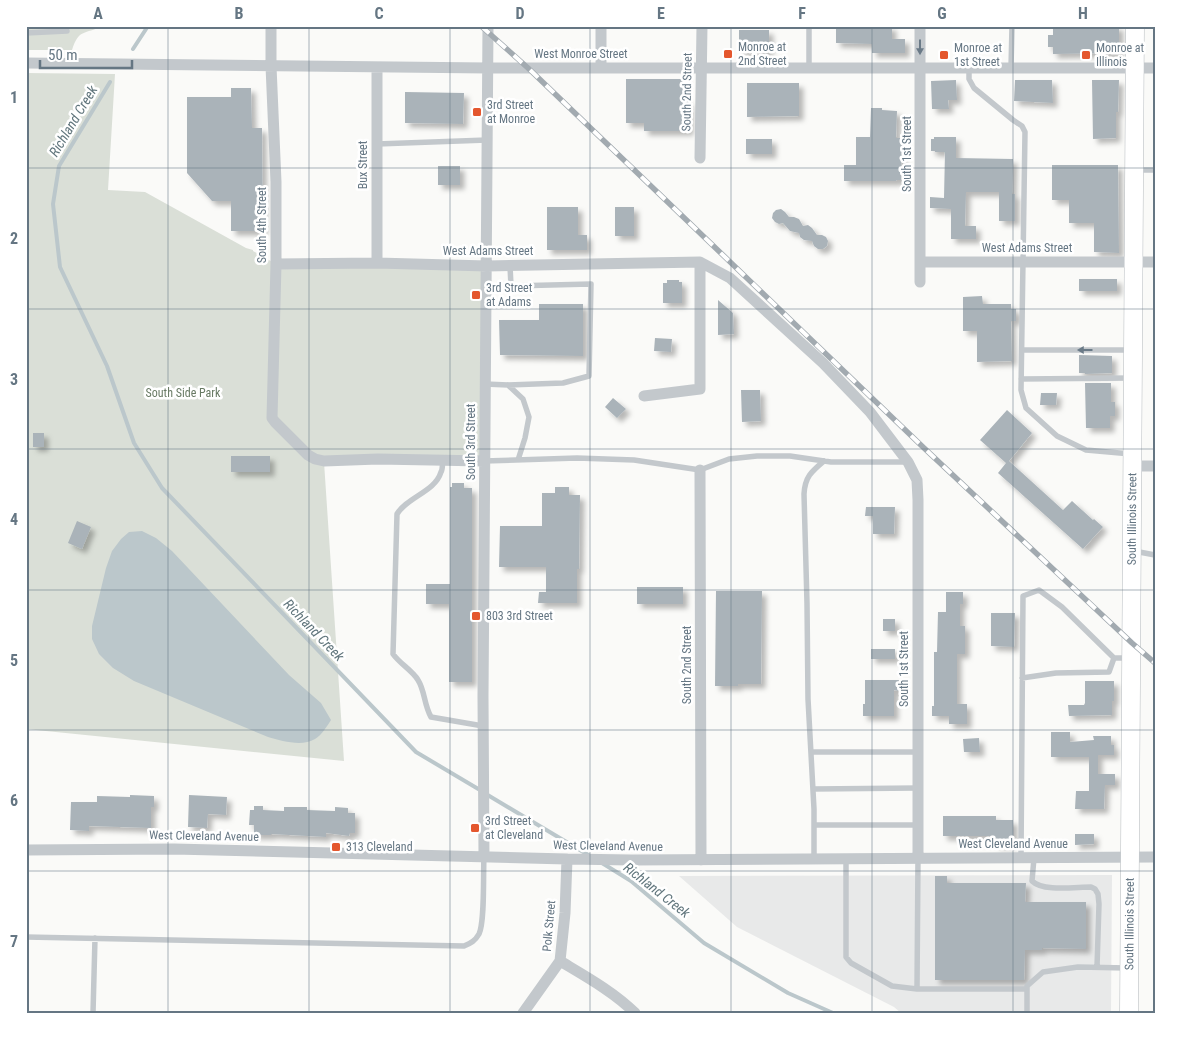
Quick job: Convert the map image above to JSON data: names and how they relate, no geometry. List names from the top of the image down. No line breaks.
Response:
{"streets":{"main road":["South Illinois Street"],"street":["West Monroe Street","South 2nd Street","South 1st Street","Bux Street","South 4th Street","West Adams Street","South 3rd Street","West Cleveland Avenue","Polk Street"]},"crossings":[["West Monroe Street","South 2nd Street"],["West Monroe Street","South 1st Street"],["West Monroe Street","Bux Street"],["West Monroe Street","South 4th Street"],["West Monroe Street","South 3rd Street"],["West Monroe Street","South Illinois Street"],["South 2nd Street","West Cleveland Avenue"],["South 1st Street","West Adams Street"],["South 1st Street","West Cleveland Avenue"],["Bux Street","West Adams Street"],["South 4th Street","West Adams Street"],["West Adams Street","South 3rd Street"],["West Adams Street","South Illinois Street"],["South 3rd Street","West Cleveland Avenue"],["South Illinois Street","West Cleveland Avenue"],["West Cleveland Avenue","Polk Street"]],"water":["Richland Creek"],"parks":["South Side Park"],"places":{"transit":["Monroe at 2nd Street","Monroe at 1st Street","Monroe at Illinois","3rd Street at Monroe","3rd Street at Adams","803 3rd Street","3rd Street at Cleveland","313 Cleveland"]},"scale_bar":"50 m","grid":{"columns":["A","B","C","D","E","F","G","H"],"rows":["1","2","3","4","5","6","7"]}}
